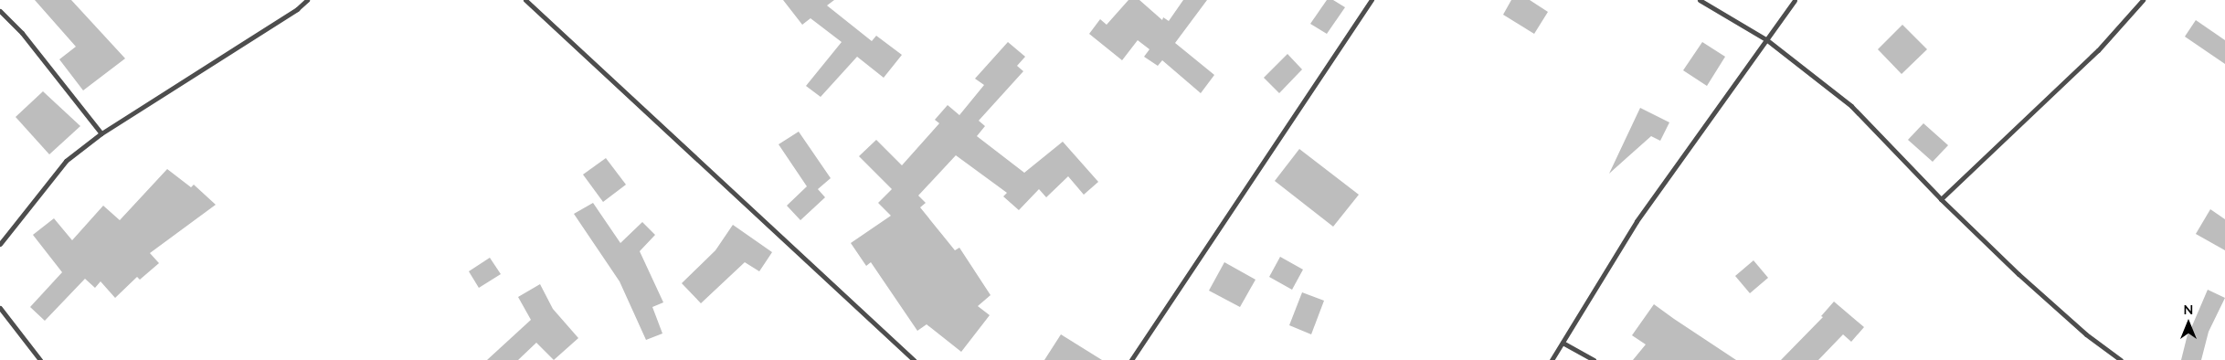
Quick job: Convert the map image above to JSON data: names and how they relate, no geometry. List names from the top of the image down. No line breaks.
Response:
{"north":"top"}
